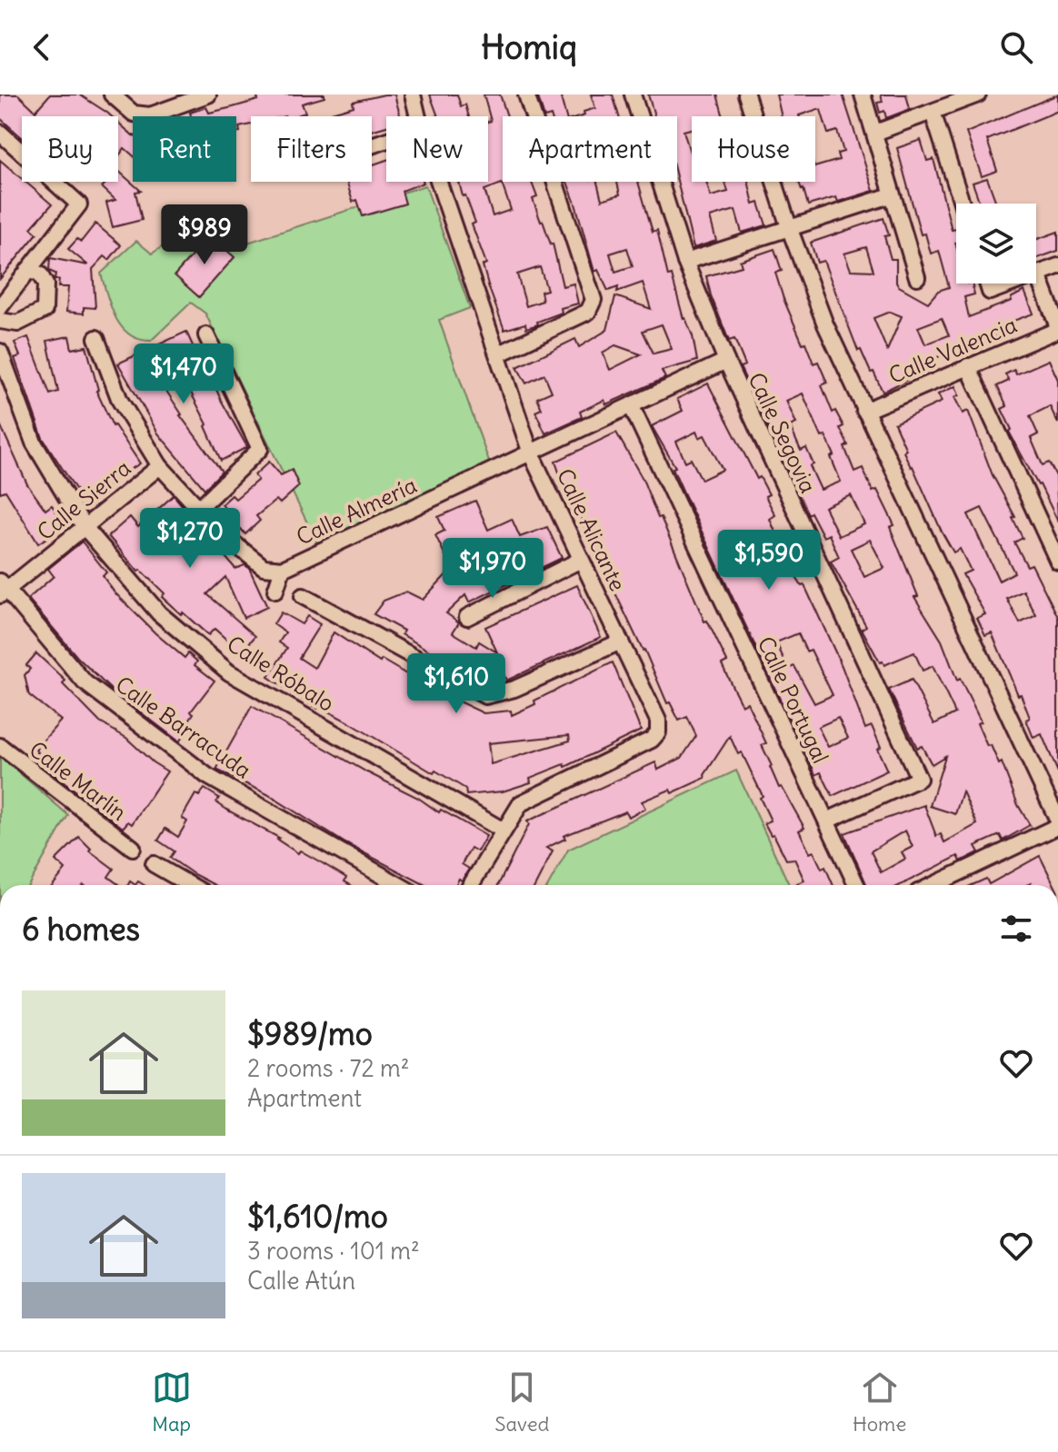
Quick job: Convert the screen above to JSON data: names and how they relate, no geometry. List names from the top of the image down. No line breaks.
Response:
{"streets":{"street":["Calle Valencia","Calle Segovia","Calle Sierra","Calle Almería","Calle Alicante","Calle Róbalo","Calle Portugal","Calle Barracuda","Calle Marlín"]},"crossings":[["Calle Segovia","Calle Almería"],["Calle Segovia","Calle Portugal"],["Calle Sierra","Calle Almería"],["Calle Sierra","Calle Róbalo"],["Calle Sierra","Calle Barracuda"],["Calle Almería","Calle Alicante"],["Calle Almería","Calle Portugal"],["Calle Alicante","Calle Róbalo"]],"page":{"header":"Homiq","chip":["Buy","Rent","Filters","New","Apartment","House"],"price":["$989","$1,470","$1,270","$1,590","$1,970","$1,610"],"heading":"6 homes","list":[{"name":"$989/mo","note":"2 rooms · 72 m² · Apartment"},{"name":"$1,610/mo","note":"3 rooms · 101 m² · Calle Atún"}],"tabs":["Map","Saved","Home"]}}
